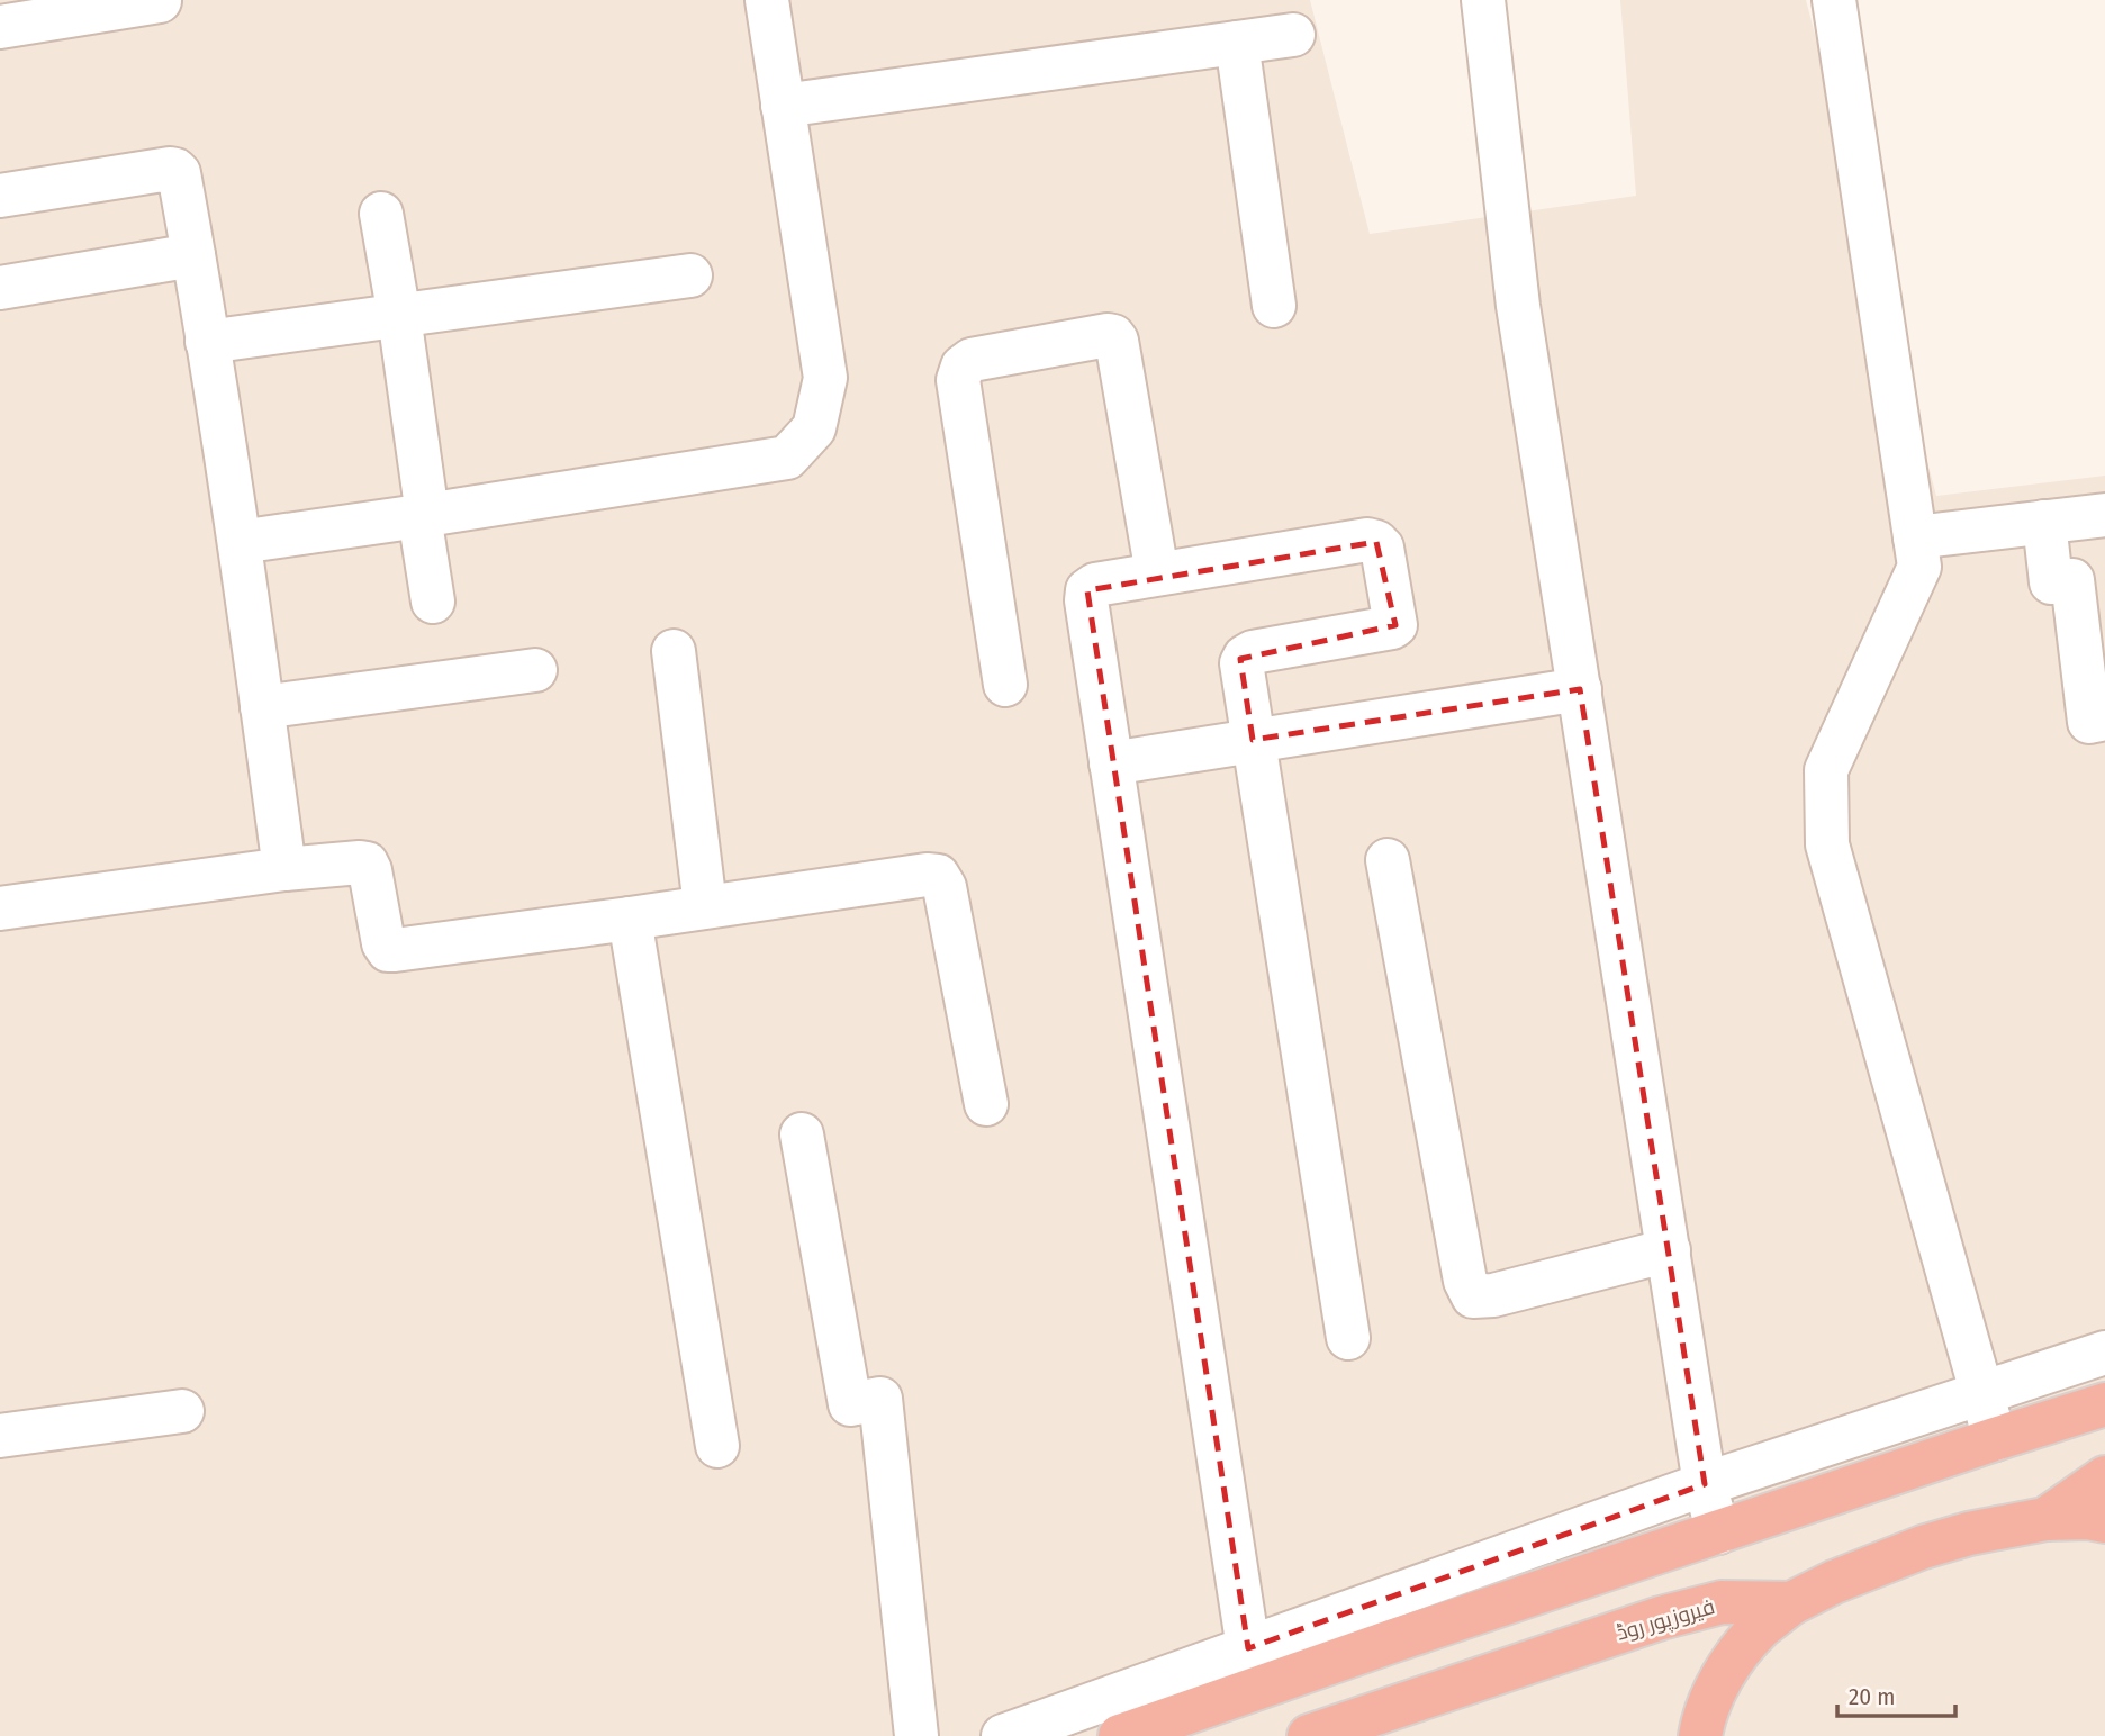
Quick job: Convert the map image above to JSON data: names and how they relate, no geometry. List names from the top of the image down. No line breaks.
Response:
{"streets":{"highway":["فیروزپور روڈ"]},"scale_bar":"20 m"}
